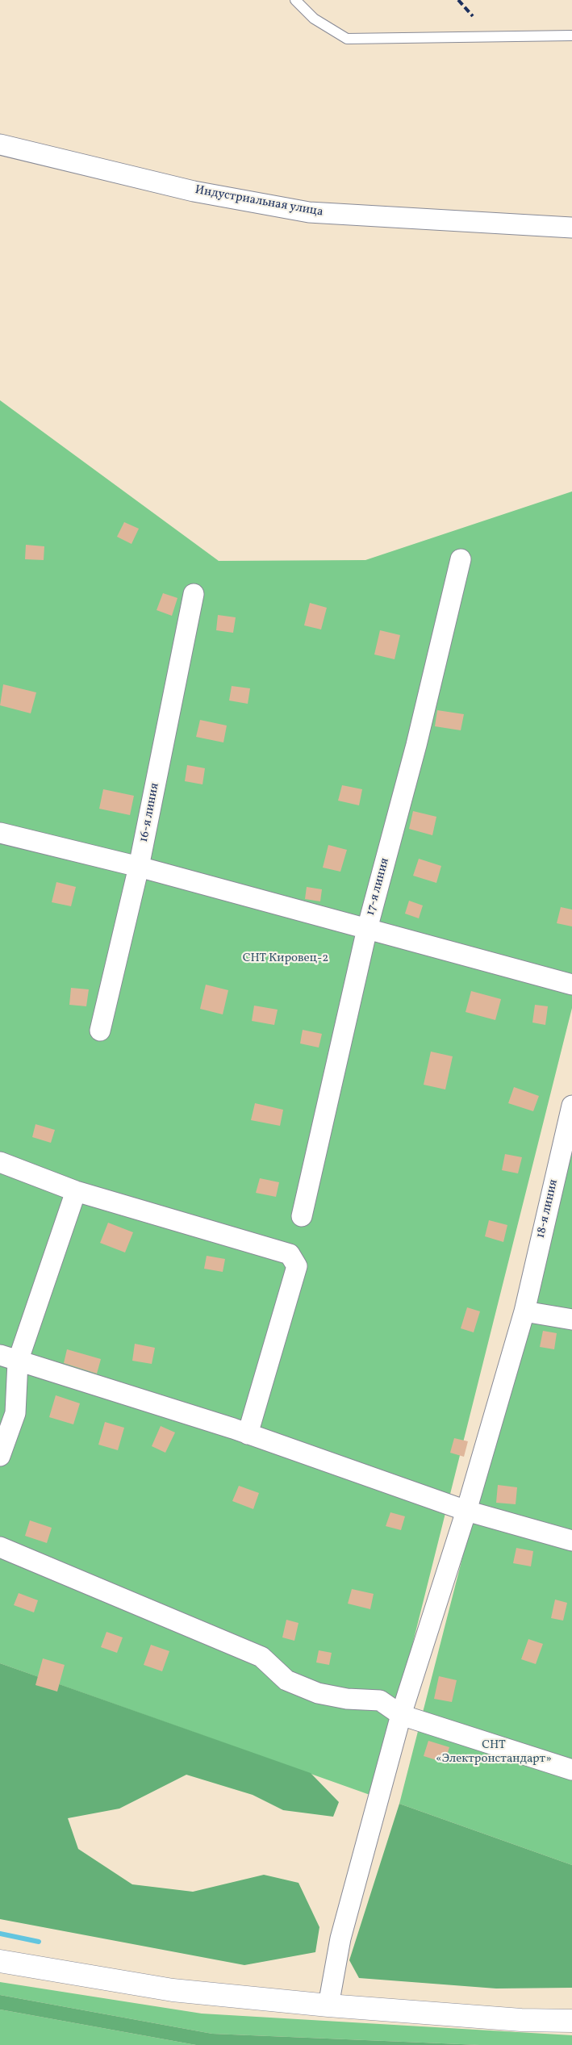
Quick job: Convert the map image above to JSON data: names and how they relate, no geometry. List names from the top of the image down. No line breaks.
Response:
{"streets":{"street":["Индустриальная улица","16-я линия","17-я линия","18-я линия"]},"parks":["СНТ Кировец-2","СНТ «Электронстандарт»"]}
